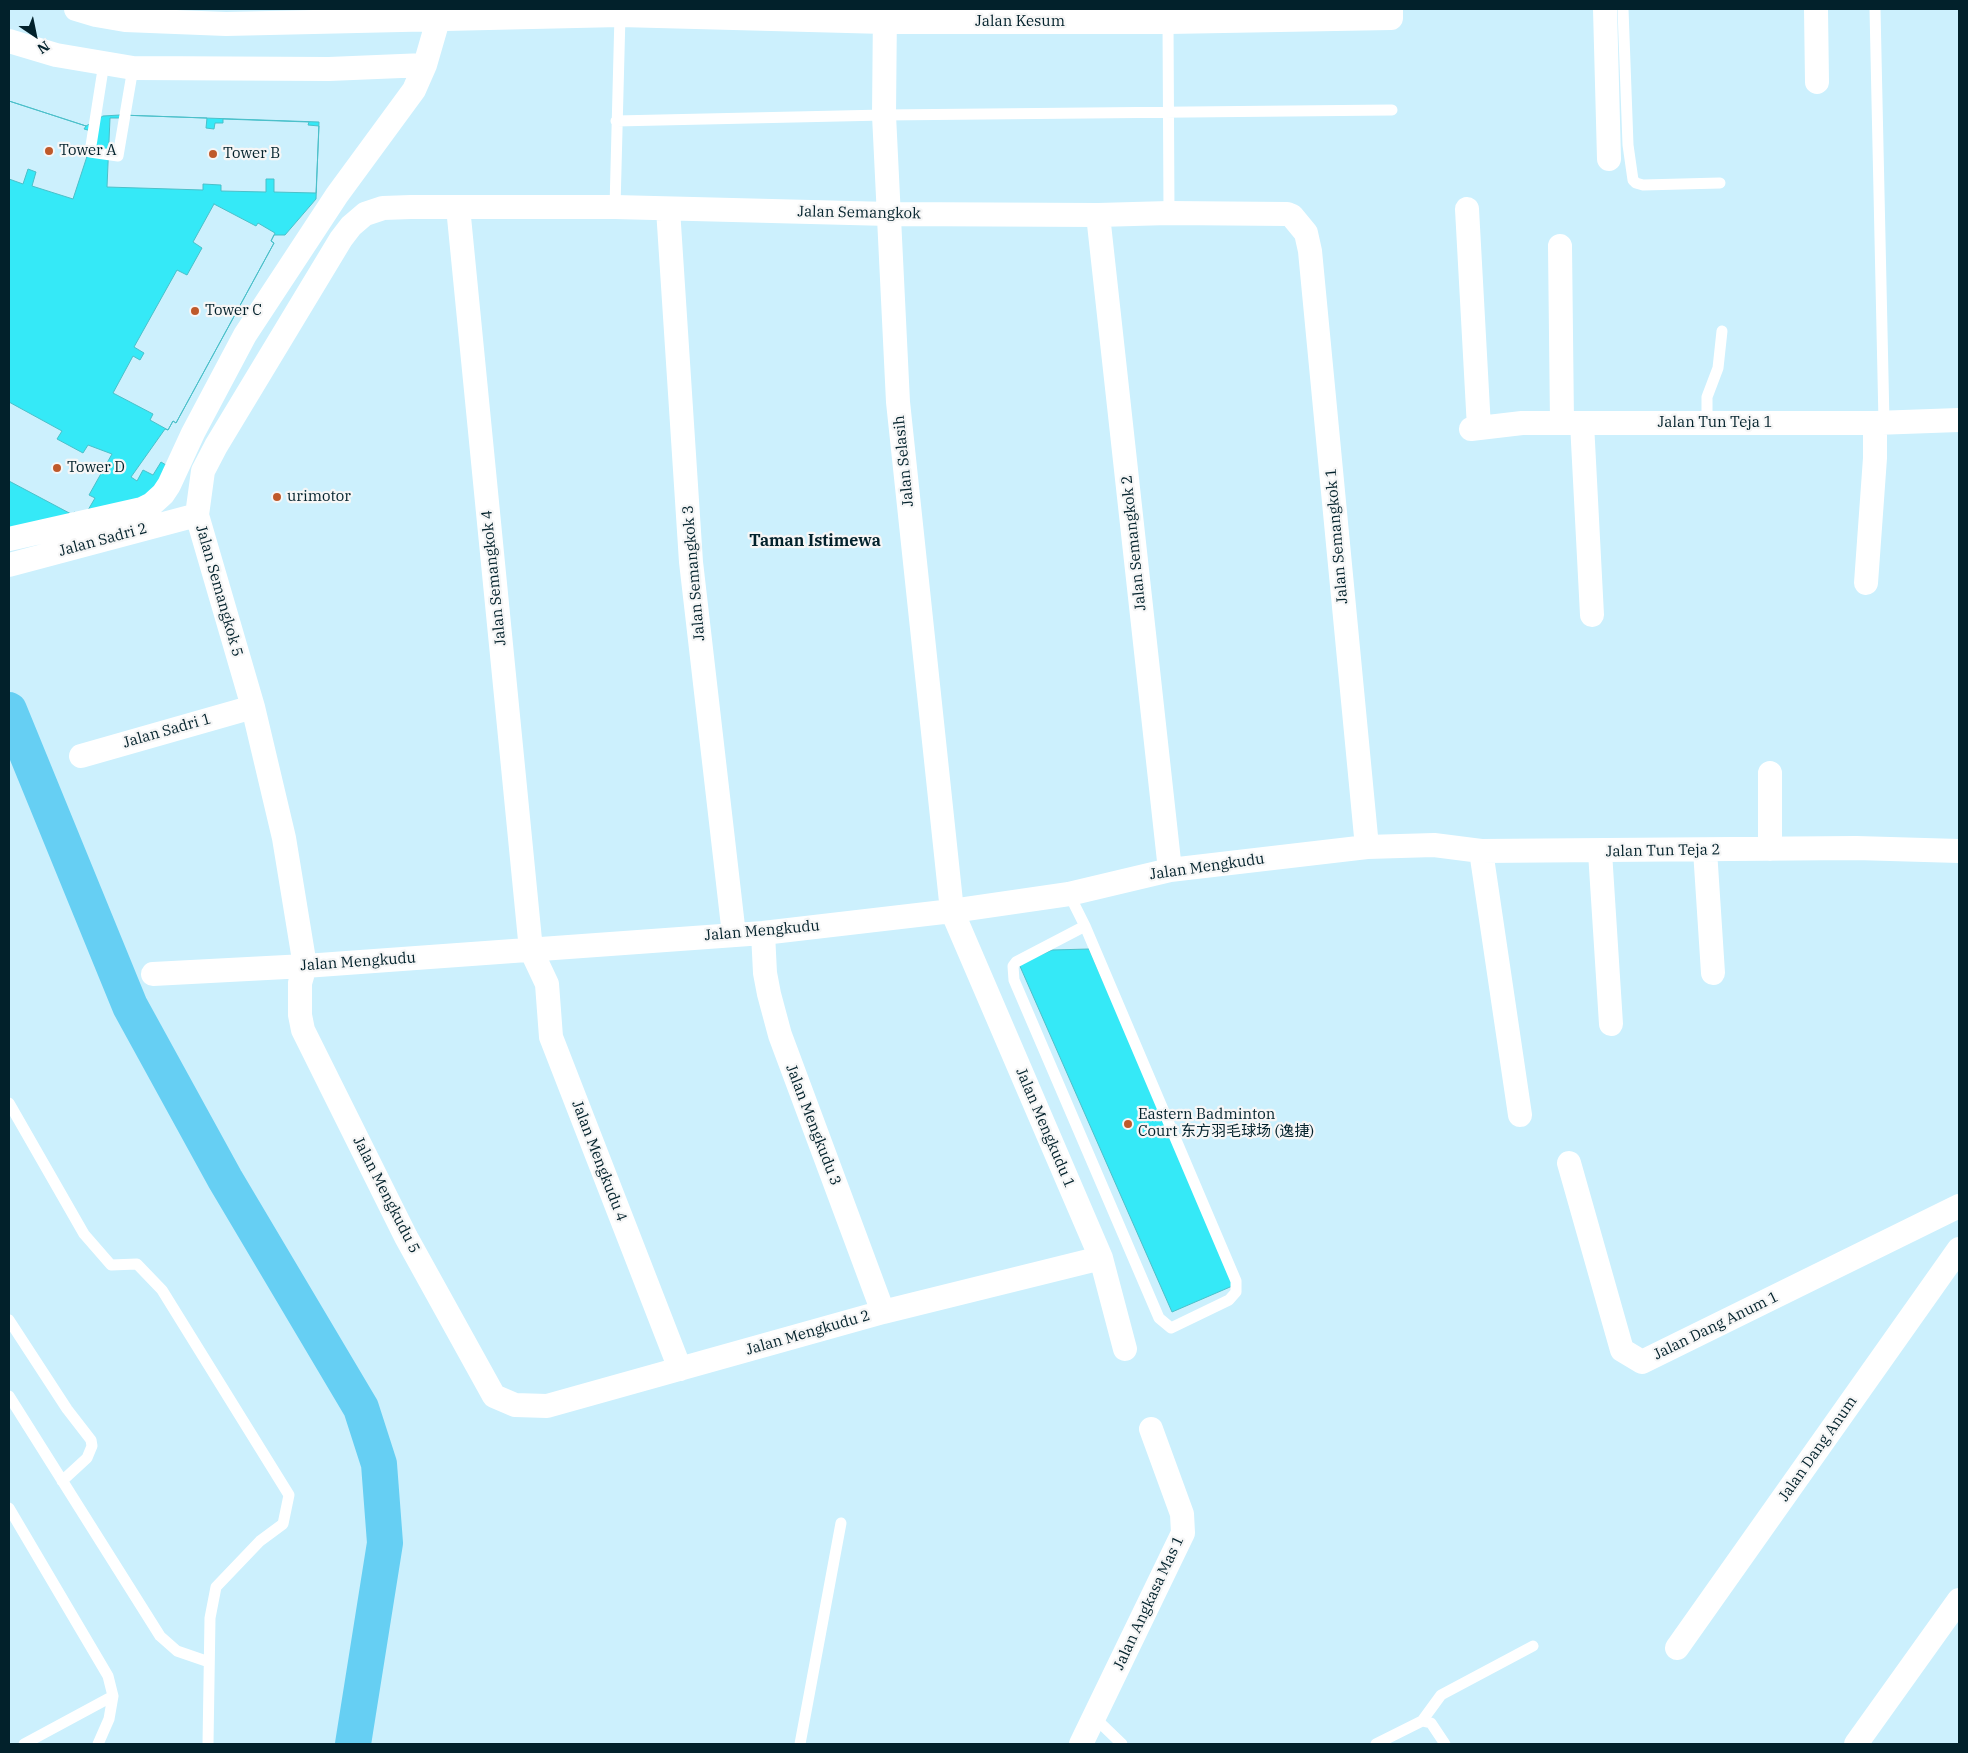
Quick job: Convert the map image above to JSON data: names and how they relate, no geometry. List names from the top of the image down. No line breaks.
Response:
{"streets":{"street":["Jalan Kesum","Jalan Semangkok","Jalan Tun Teja 1","Jalan Selasih","Jalan Semangkok 1","Jalan Sadri 2","Jalan Semangkok 2","Jalan Semangkok 3","Jalan Semangkok 4","Jalan Semangkok 5","Jalan Sadri 1","Jalan Tun Teja 2","Jalan Mengkudu","Jalan Mengkudu 3","Jalan Mengkudu 1","Jalan Mengkudu 4","Jalan Mengkudu 5","Jalan Dang Anum 1","Jalan Mengkudu 2","Jalan Dang Anum","Jalan Angkasa Mas 1"]},"crossings":[["Jalan Kesum","Jalan Selasih"],["Jalan Semangkok","Jalan Selasih"],["Jalan Semangkok","Jalan Semangkok 1"],["Jalan Semangkok","Jalan Semangkok 2"],["Jalan Semangkok","Jalan Semangkok 3"],["Jalan Semangkok","Jalan Semangkok 4"],["Jalan Semangkok","Jalan Semangkok 5"],["Jalan Selasih","Jalan Mengkudu"],["Jalan Selasih","Jalan Mengkudu 1"],["Jalan Semangkok 1","Jalan Tun Teja 2"],["Jalan Semangkok 1","Jalan Mengkudu"],["Jalan Sadri 2","Jalan Semangkok 5"],["Jalan Semangkok 2","Jalan Mengkudu"],["Jalan Semangkok 3","Jalan Mengkudu"],["Jalan Semangkok 4","Jalan Mengkudu"],["Jalan Semangkok 4","Jalan Mengkudu 4"],["Jalan Semangkok 5","Jalan Sadri 1"],["Jalan Semangkok 5","Jalan Mengkudu"],["Jalan Semangkok 5","Jalan Mengkudu 5"],["Jalan Tun Teja 2","Jalan Mengkudu"],["Jalan Mengkudu","Jalan Mengkudu 3"],["Jalan Mengkudu","Jalan Mengkudu 1"],["Jalan Mengkudu","Jalan Mengkudu 4"],["Jalan Mengkudu","Jalan Mengkudu 5"],["Jalan Mengkudu 3","Jalan Mengkudu 2"],["Jalan Mengkudu 1","Jalan Mengkudu 2"],["Jalan Mengkudu 4","Jalan Mengkudu 2"],["Jalan Mengkudu 5","Jalan Mengkudu 2"]],"districts":["Taman Istimewa"],"places":["Tower A","Tower B","Tower C","Tower D","urimotor","Eastern Badminton Court 东方羽毛球场 (逸捷)"],"north":"bottom right"}
